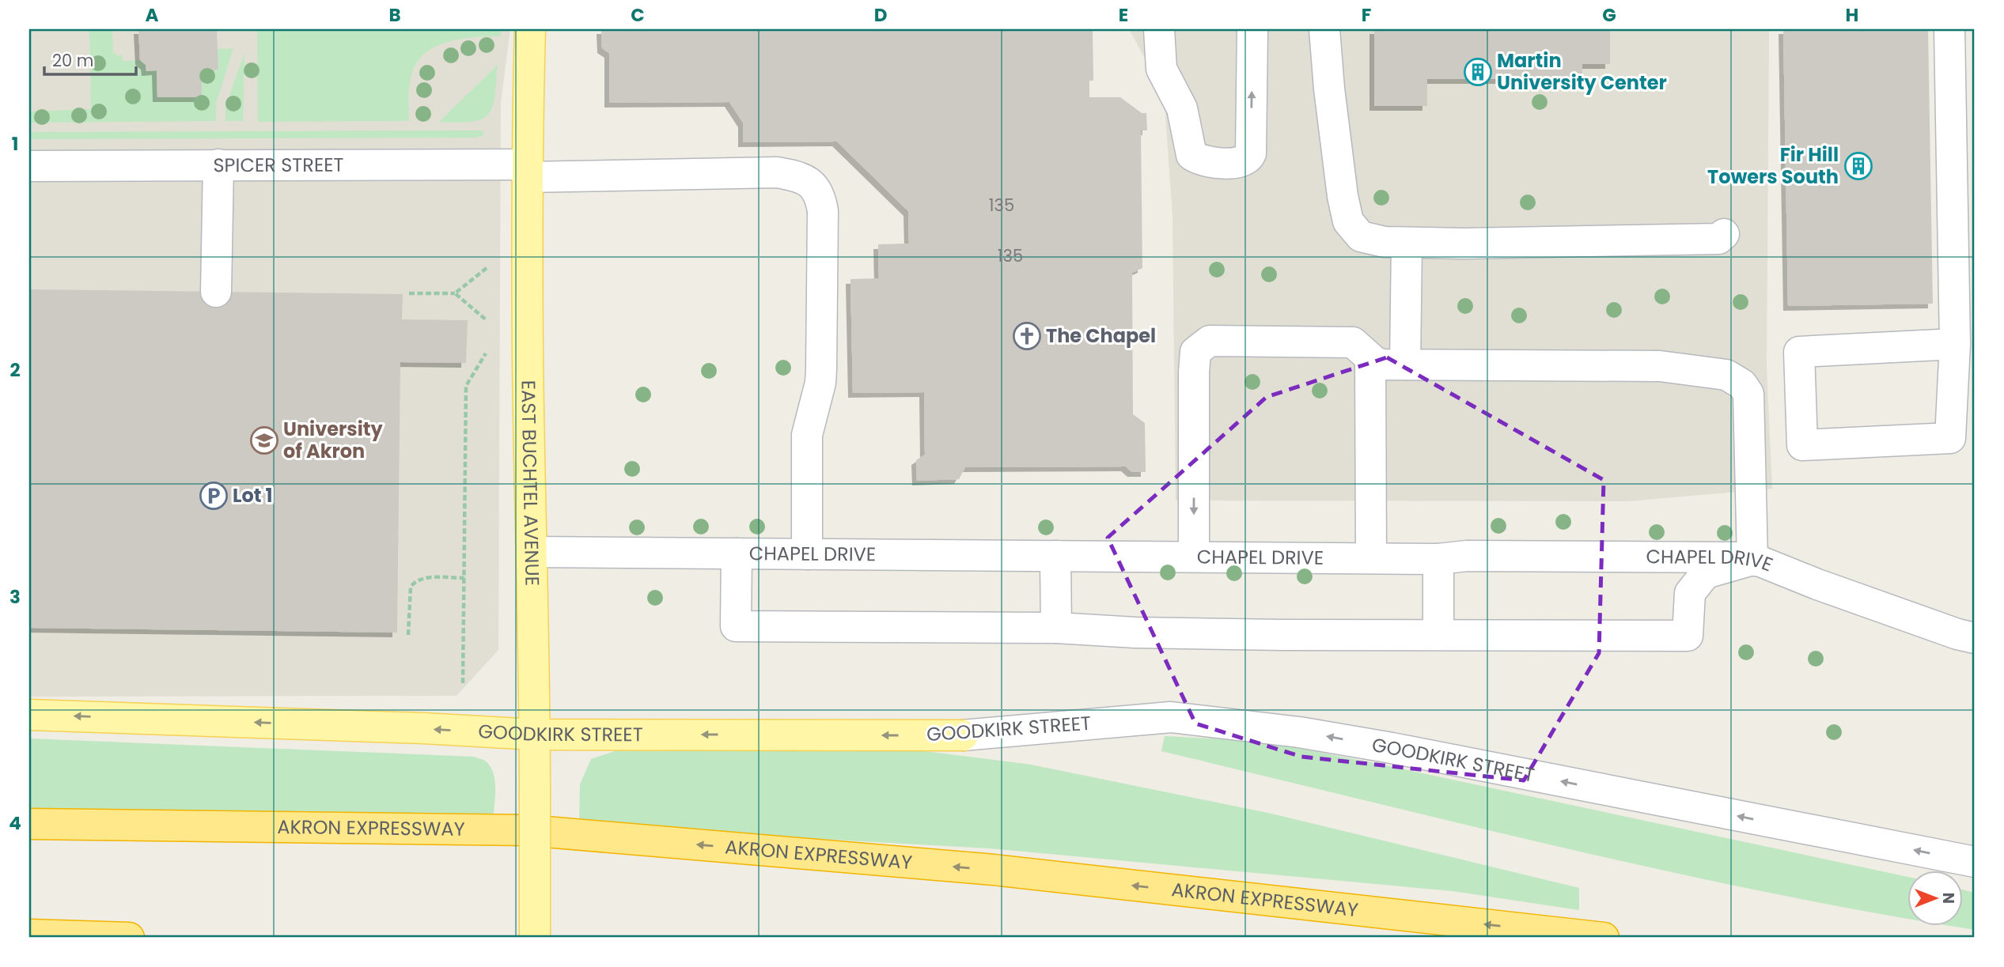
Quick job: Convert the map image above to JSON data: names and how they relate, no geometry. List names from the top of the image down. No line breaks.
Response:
{"streets":{"highway":["AKRON EXPRESSWAY"],"main road":["EAST BUCHTEL AVENUE","GOODKIRK STREET"],"street":["SPICER STREET","CHAPEL DRIVE"]},"crossings":[["SPICER STREET","EAST BUCHTEL AVENUE"],["SPICER STREET","CHAPEL DRIVE"],["EAST BUCHTEL AVENUE","CHAPEL DRIVE"],["EAST BUCHTEL AVENUE","GOODKIRK STREET"]],"one_way":["GOODKIRK STREET","AKRON EXPRESSWAY"],"places":{"building":["Martin University Center","Fir Hill Towers South"],"church":["The Chapel"],"school or university":["University of Akron"],"parking":["Lot 1"]},"house_numbers":["135","135"],"scale_bar":"20 m","north":"right","grid":{"columns":["A","B","C","D","E","F","G","H"],"rows":["1","2","3","4"]}}
